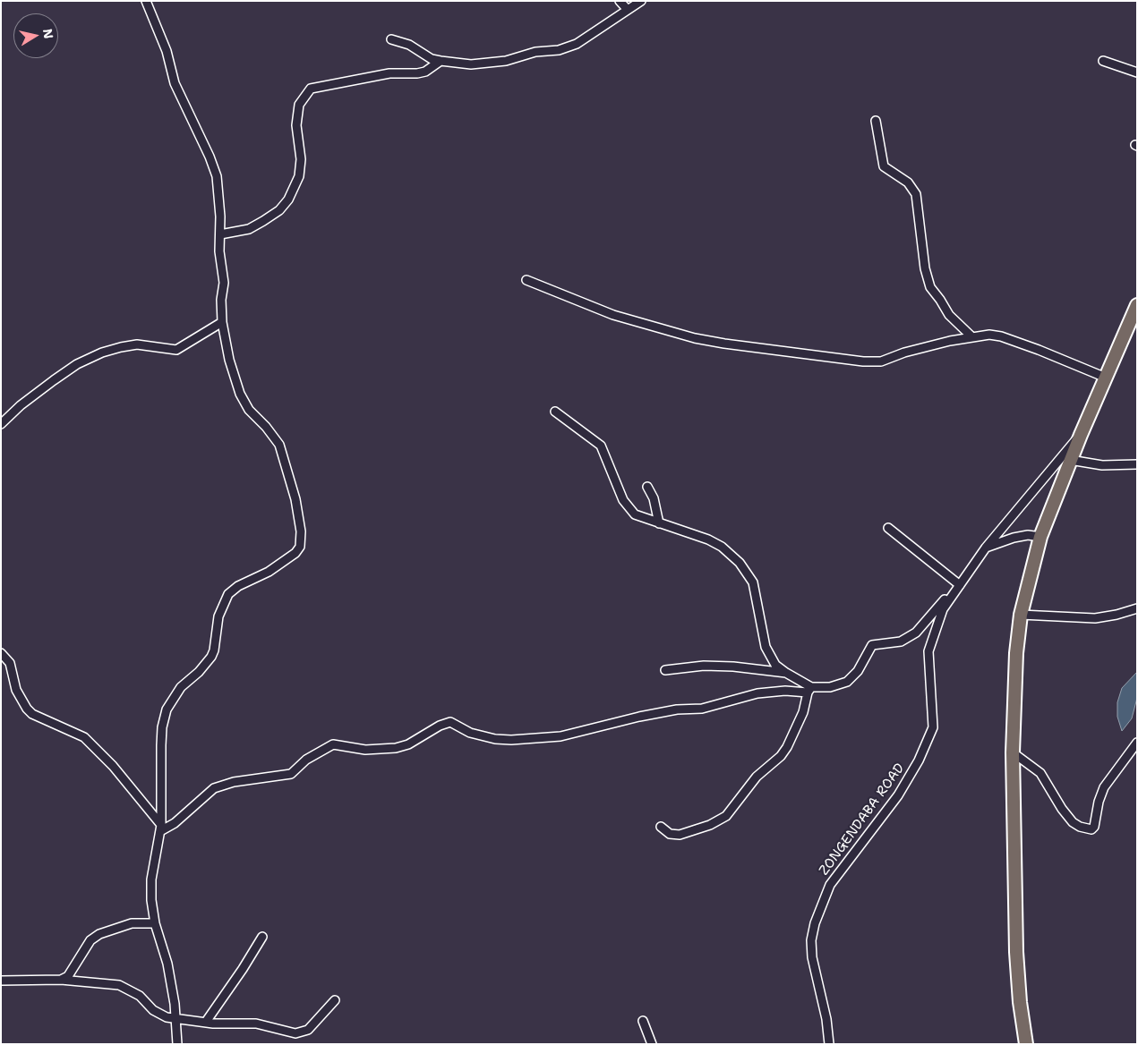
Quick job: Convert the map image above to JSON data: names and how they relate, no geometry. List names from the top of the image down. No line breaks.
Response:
{"streets":{"street":["ZONGENDABA ROAD"]},"north":"right"}
